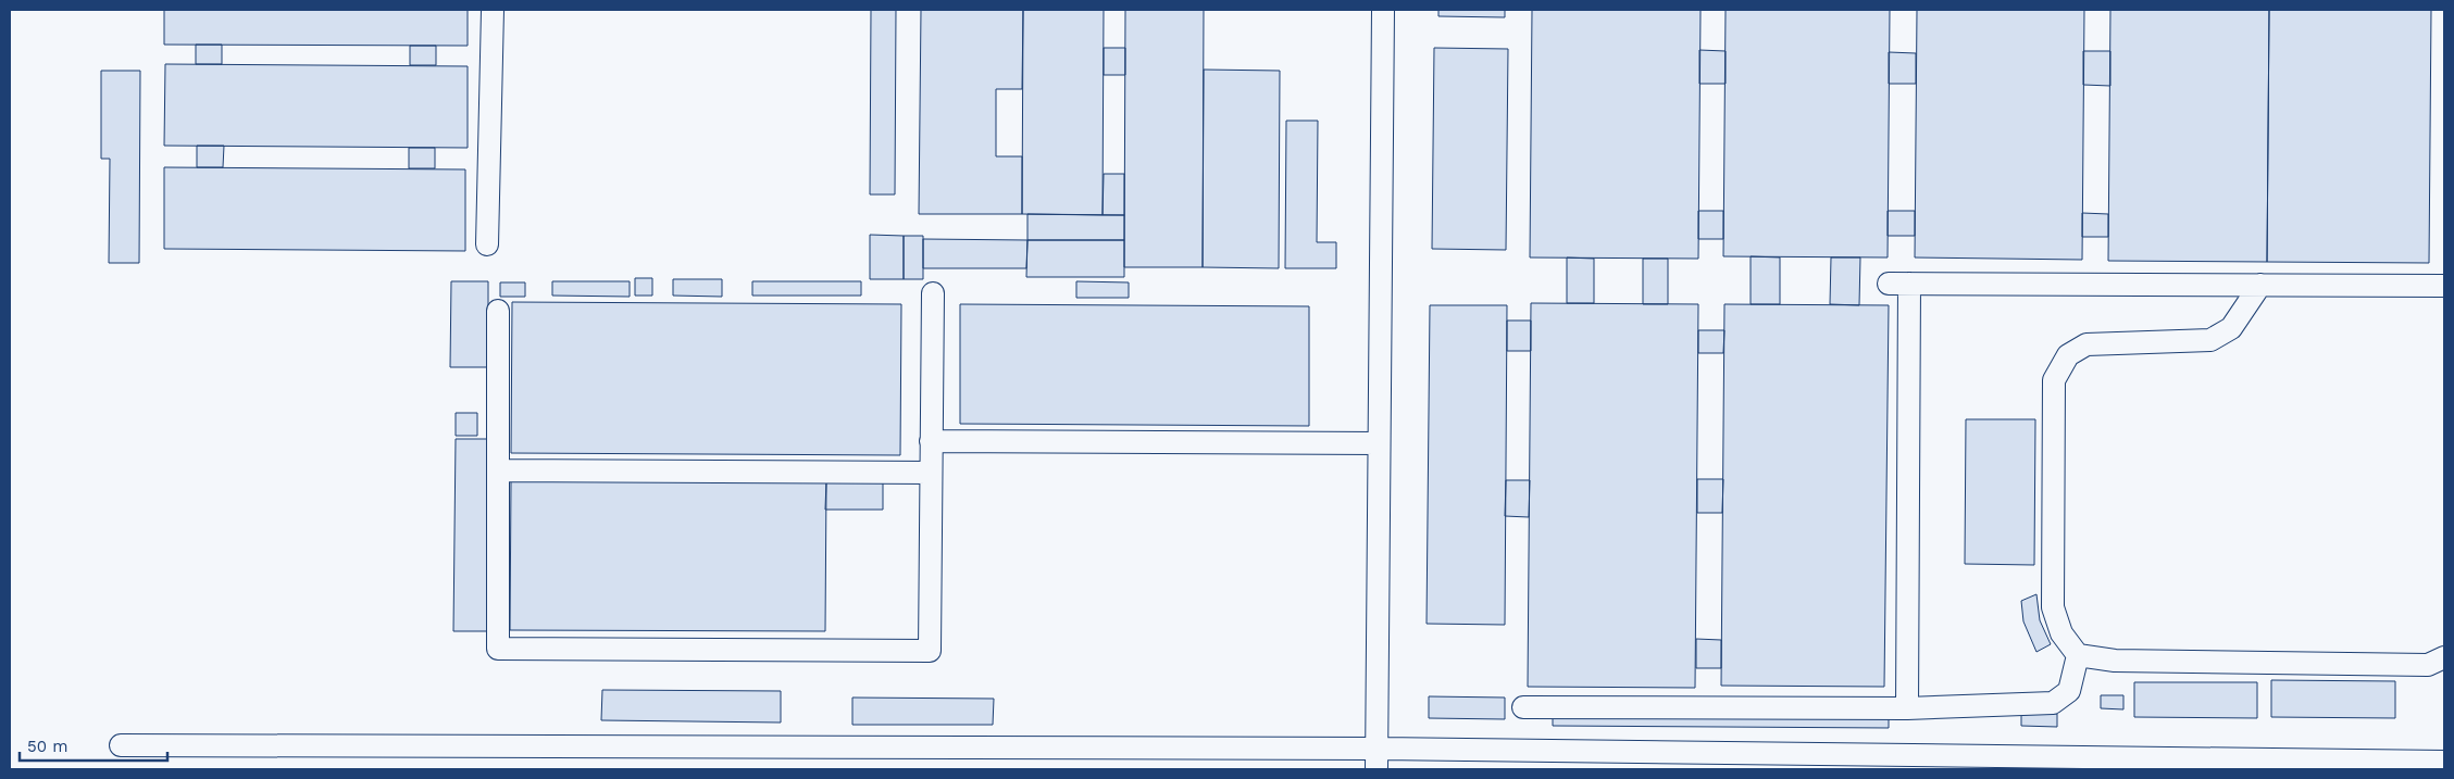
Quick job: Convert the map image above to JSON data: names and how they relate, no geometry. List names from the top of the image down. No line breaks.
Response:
{"scale_bar":"50 m"}
